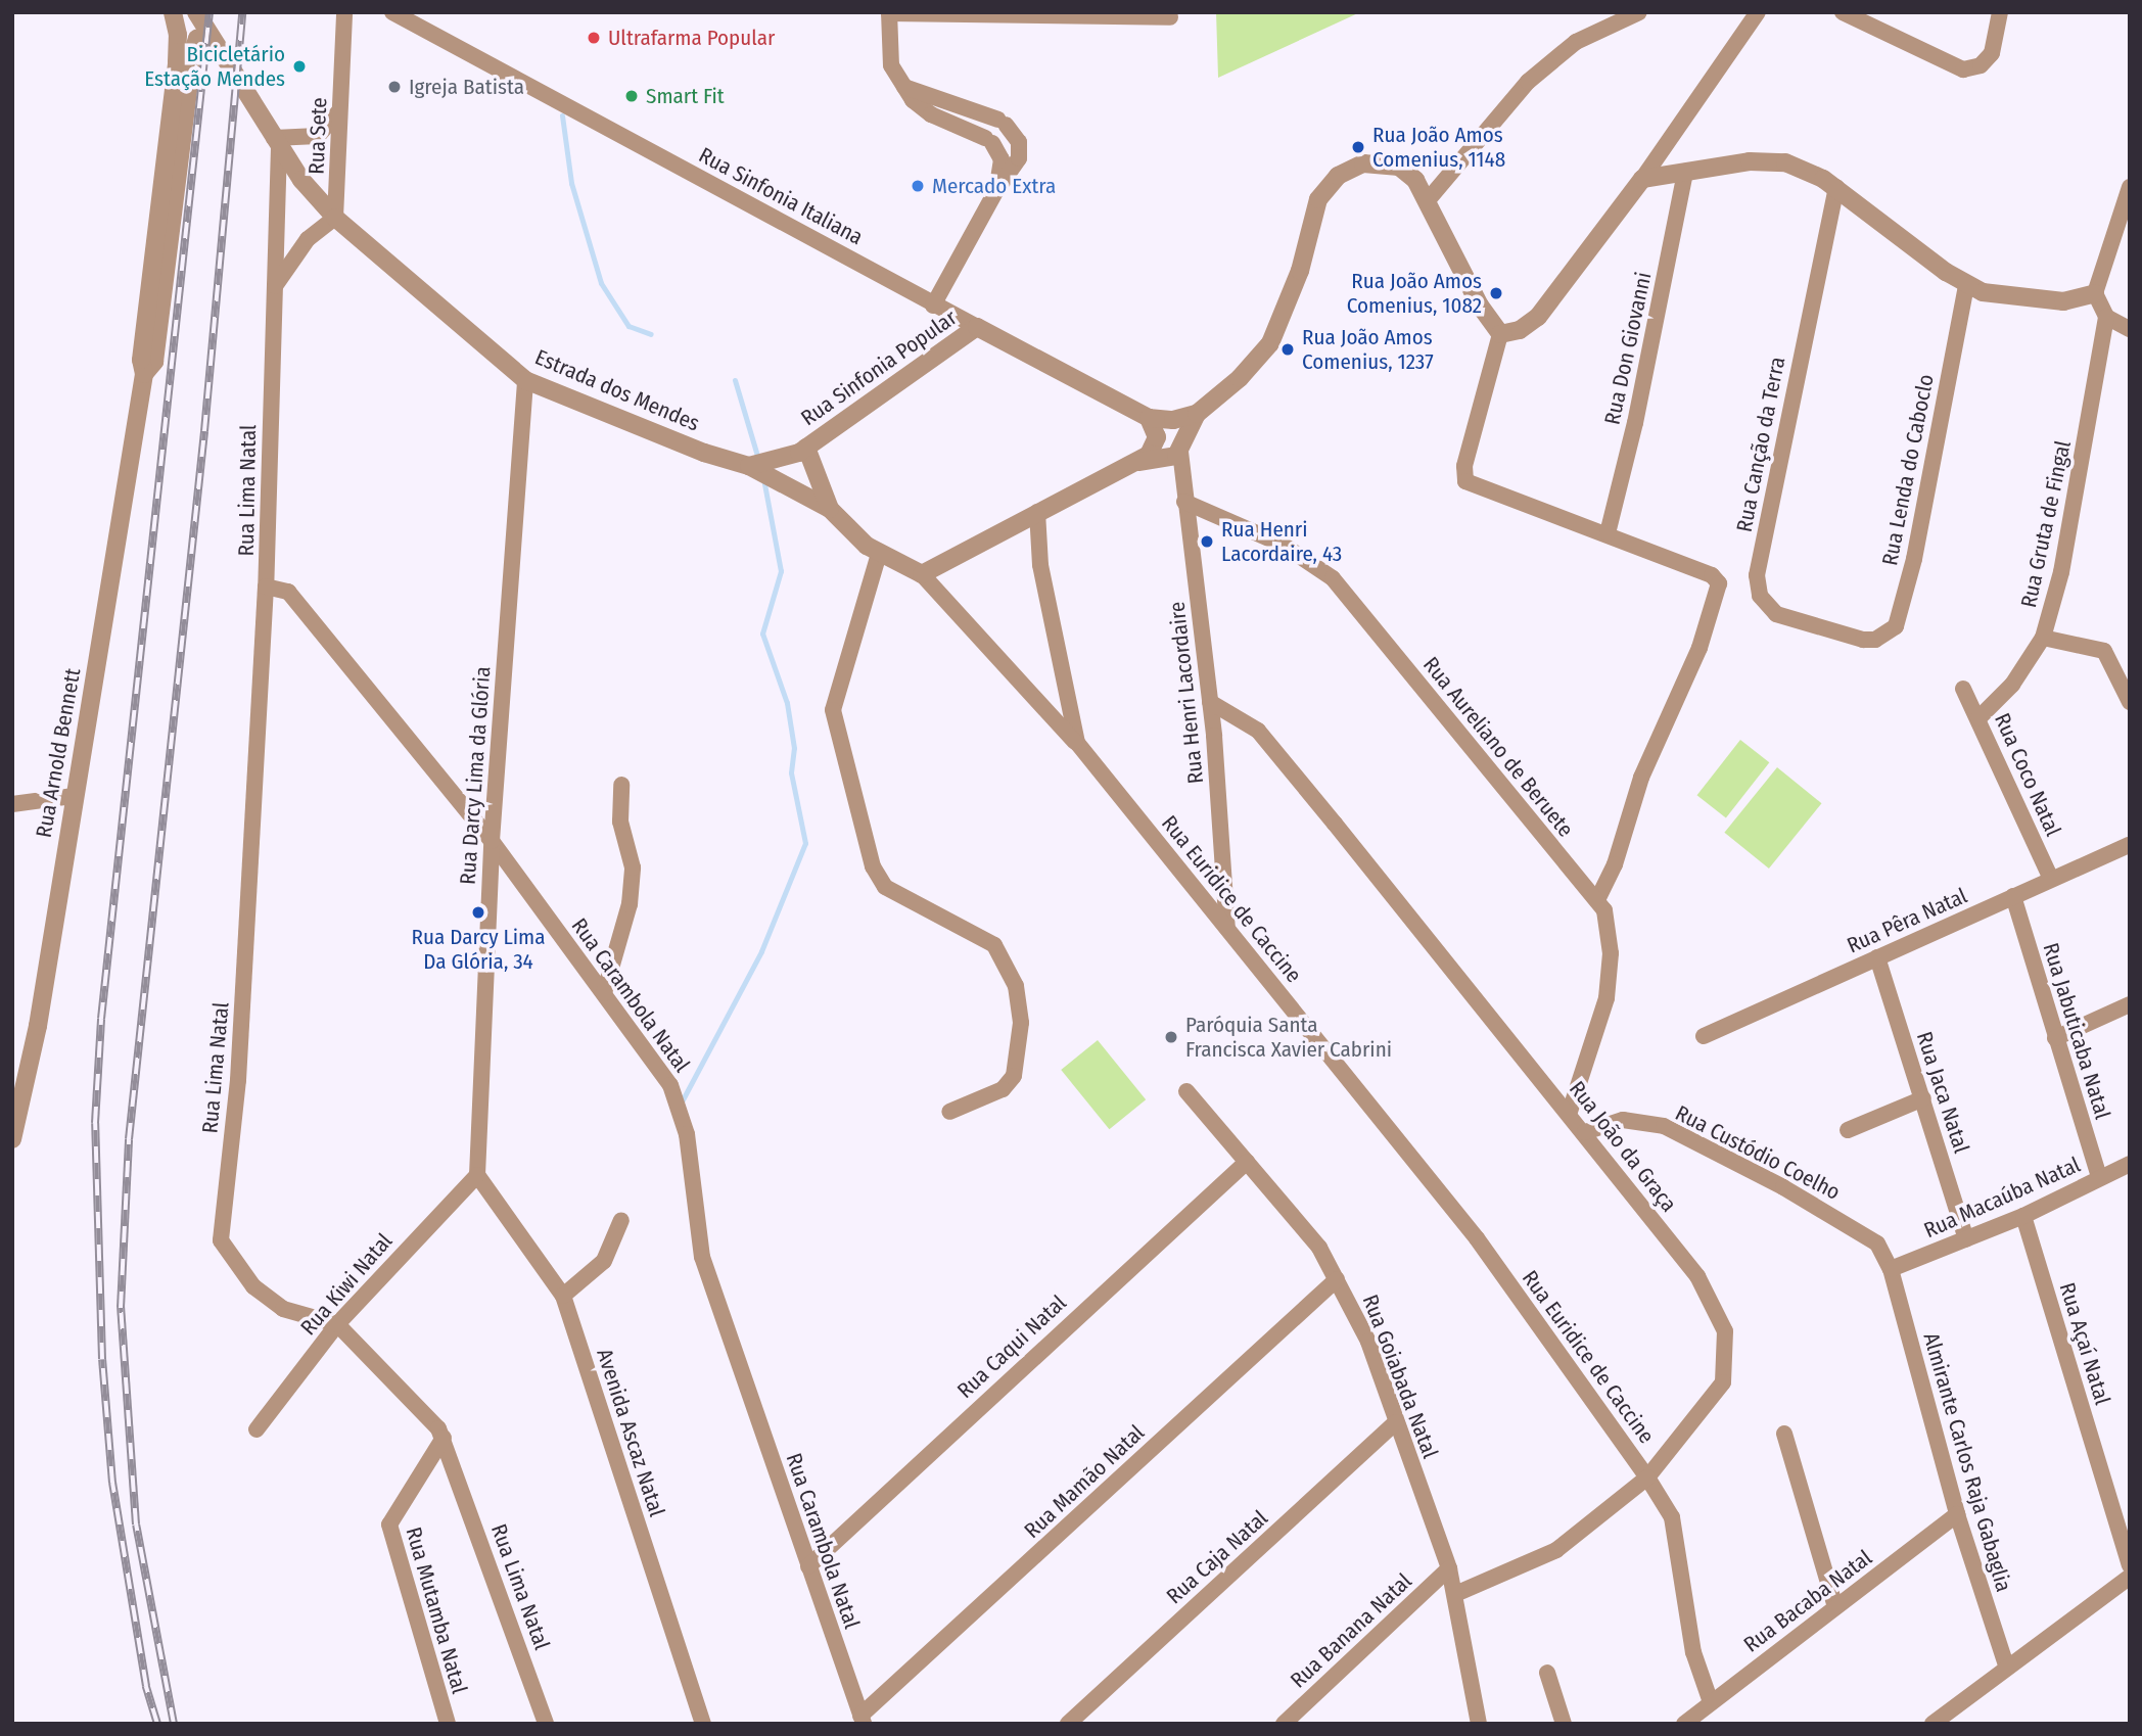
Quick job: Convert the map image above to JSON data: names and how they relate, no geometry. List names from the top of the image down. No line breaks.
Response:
{"streets":{"street":["Rua Sete","Rua Sinfonia Italiana","Rua Don Giovanni","Rua Sinfonia Popular","Estrada dos Mendes","Rua Canção da Terra","Rua Lenda do Caboclo","Rua Lima Natal","Rua Gruta de Fingal","Rua Henri Lacordaire","Rua Aureliano de Beruete","Rua Arnold Bennett","Rua Coco Natal","Rua Darcy Lima da Glória","Rua Euridice de Caccine","Rua Pêra Natal","Rua Carambola Natal","Rua Jabuticaba Natal","Rua Jaca Natal","Rua João da Graça","Rua Custódio Coelho","Rua Macaúba Natal","Rua Kiwi Natal","Rua Açaí Natal","Rua Caqui Natal","Rua Goiabada Natal","Avenida Ascaz Natal","Almirante Carlos Raja Gabaglia","Rua Mamão Natal","Rua Caja Natal","Rua Bacaba Natal","Rua Mutamba Natal","Rua Banana Natal"]},"crossings":[["Rua Sete","Estrada dos Mendes"],["Rua Sinfonia Italiana","Rua Sinfonia Popular"],["Rua Sinfonia Popular","Estrada dos Mendes"],["Estrada dos Mendes","Rua Lima Natal"],["Estrada dos Mendes","Rua Arnold Bennett"],["Estrada dos Mendes","Rua Darcy Lima da Glória"],["Estrada dos Mendes","Rua Euridice de Caccine"],["Rua Canção da Terra","Rua Lenda do Caboclo"],["Rua Lima Natal","Rua Carambola Natal"],["Rua Lima Natal","Rua Kiwi Natal"],["Rua Lima Natal","Rua Mutamba Natal"],["Rua Gruta de Fingal","Rua Coco Natal"],["Rua Henri Lacordaire","Rua Aureliano de Beruete"],["Rua Henri Lacordaire","Rua Euridice de Caccine"],["Rua Henri Lacordaire","Rua João da Graça"],["Rua Aureliano de Beruete","Rua João da Graça"],["Rua Coco Natal","Rua Pêra Natal"],["Rua Darcy Lima da Glória","Rua Carambola Natal"],["Rua Darcy Lima da Glória","Rua Kiwi Natal"],["Rua Darcy Lima da Glória","Avenida Ascaz Natal"],["Rua Euridice de Caccine","Rua João da Graça"],["Rua Euridice de Caccine","Rua Bacaba Natal"],["Rua Pêra Natal","Rua Jabuticaba Natal"],["Rua Pêra Natal","Rua Jaca Natal"],["Rua Carambola Natal","Rua Caqui Natal"],["Rua Carambola Natal","Rua Mamão Natal"],["Rua Jabuticaba Natal","Rua Macaúba Natal"],["Rua Jaca Natal","Rua Macaúba Natal"],["Rua João da Graça","Rua Custódio Coelho"],["Rua João da Graça","Rua Goiabada Natal"],["Rua Custódio Coelho","Rua Macaúba Natal"],["Rua Custódio Coelho","Almirante Carlos Raja Gabaglia"],["Rua Macaúba Natal","Rua Açaí Natal"],["Rua Macaúba Natal","Almirante Carlos Raja Gabaglia"],["Rua Kiwi Natal","Avenida Ascaz Natal"],["Rua Caqui Natal","Rua Goiabada Natal"],["Rua Goiabada Natal","Rua Mamão Natal"],["Rua Goiabada Natal","Rua Caja Natal"],["Rua Goiabada Natal","Rua Banana Natal"],["Almirante Carlos Raja Gabaglia","Rua Bacaba Natal"]],"places":["Ultrafarma Popular","Bicicletário Estação Mendes","Igreja Batista","Smart Fit","Rua João Amos Comenius, 1148","Mercado Extra","Rua João Amos Comenius, 1082","Rua João Amos Comenius, 1237","Rua Henri Lacordaire, 43","Rua Darcy Lima Da Glória, 34","Paróquia Santa Francisca Xavier Cabrini"]}
